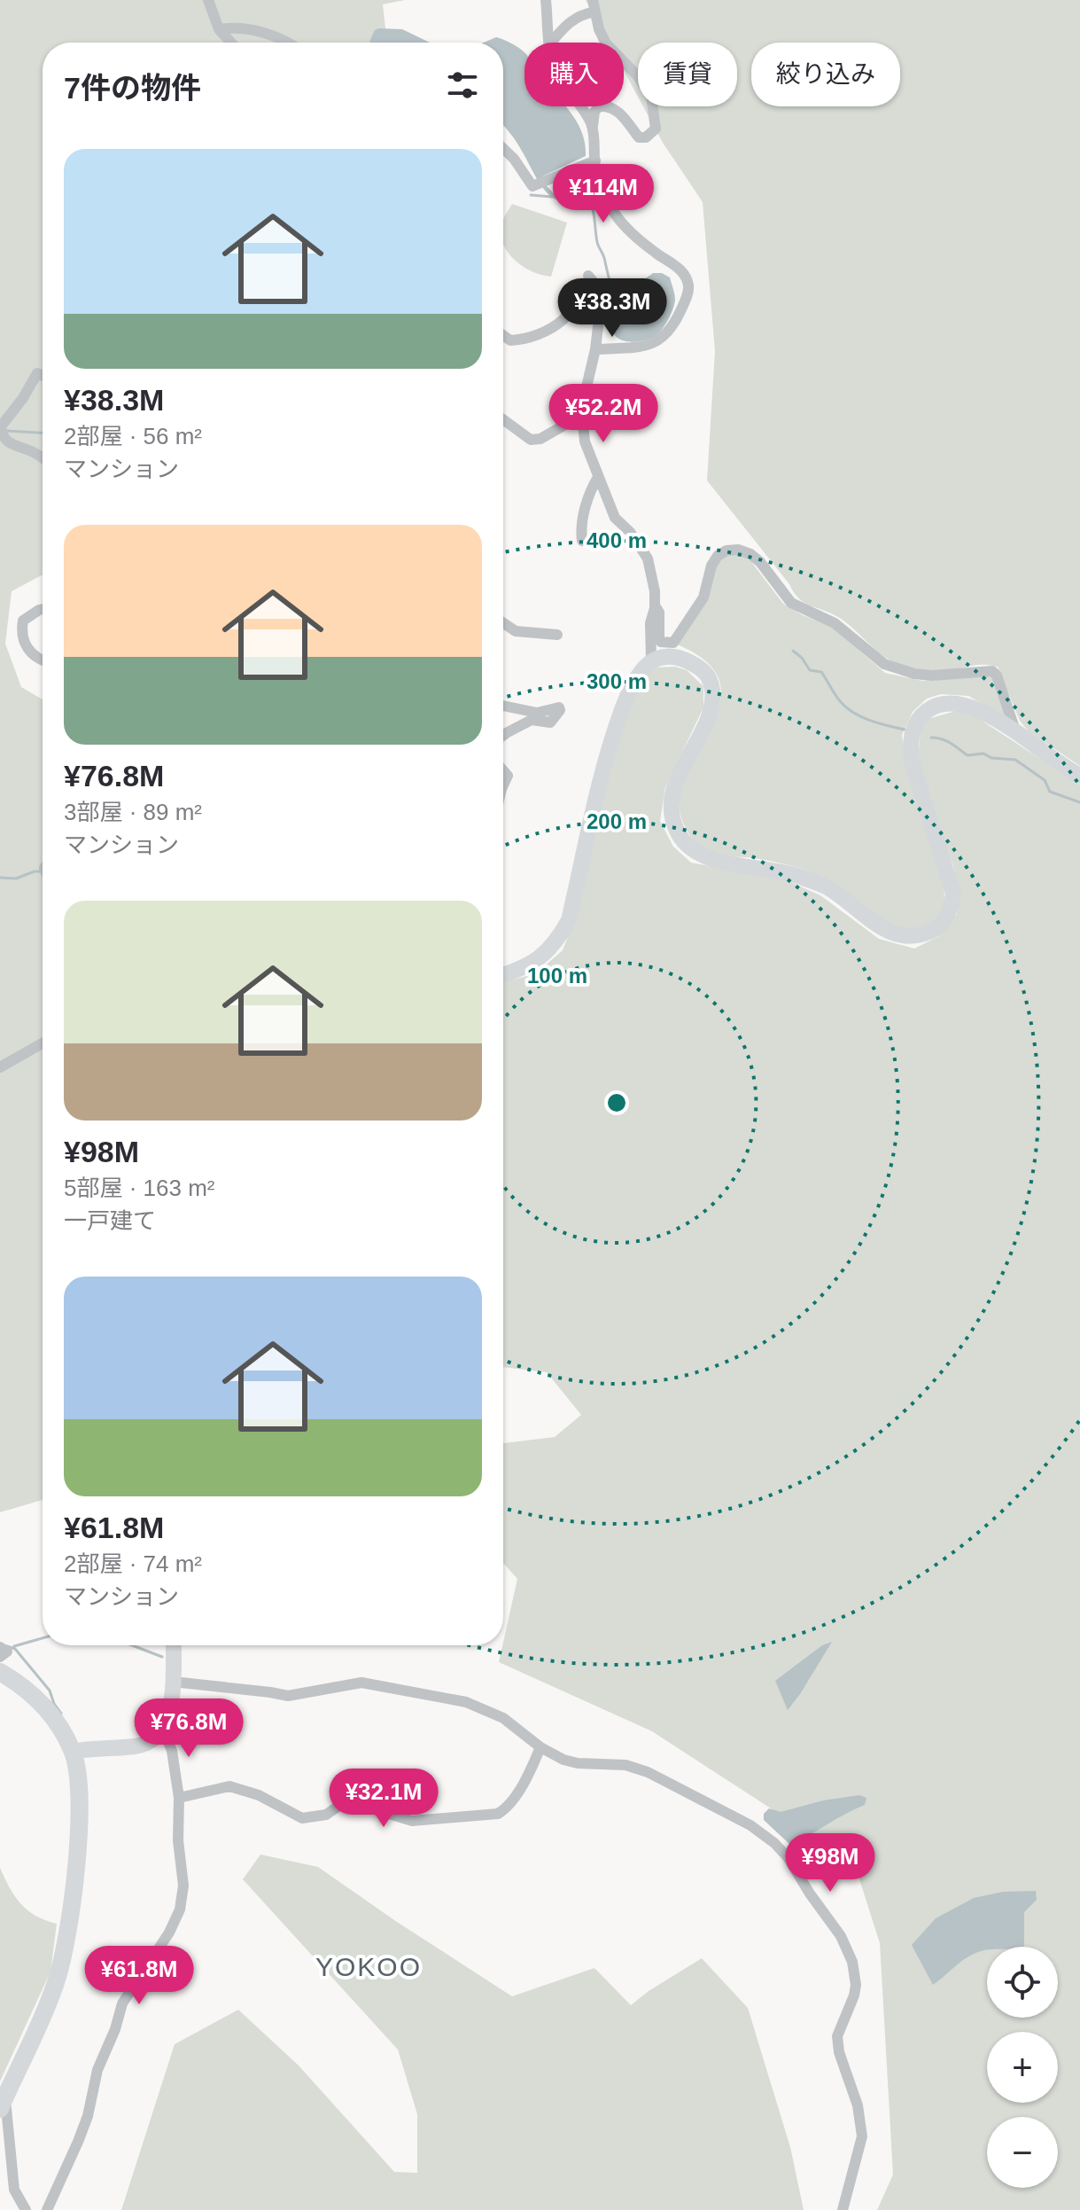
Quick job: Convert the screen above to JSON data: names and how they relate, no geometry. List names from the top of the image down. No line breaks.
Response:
{"districts":["YOKOO"],"page":{"chip":["購入","賃貸","絞り込み"],"heading":"7件の物件","list":[{"name":"¥38.3M","note":"2部屋 · 56 m² · マンション"},{"name":"¥76.8M","note":"3部屋 · 89 m² · マンション"},{"name":"¥98M","note":"5部屋 · 163 m² · 一戸建て"},{"name":"¥61.8M","note":"2部屋 · 74 m² · マンション"}],"price":["¥114M","¥38.3M","¥52.2M","¥76.8M","¥32.1M","¥98M","¥61.8M"],"map_buttons":["+","−"]},"rings":["400 m","300 m","200 m","100 m"]}
